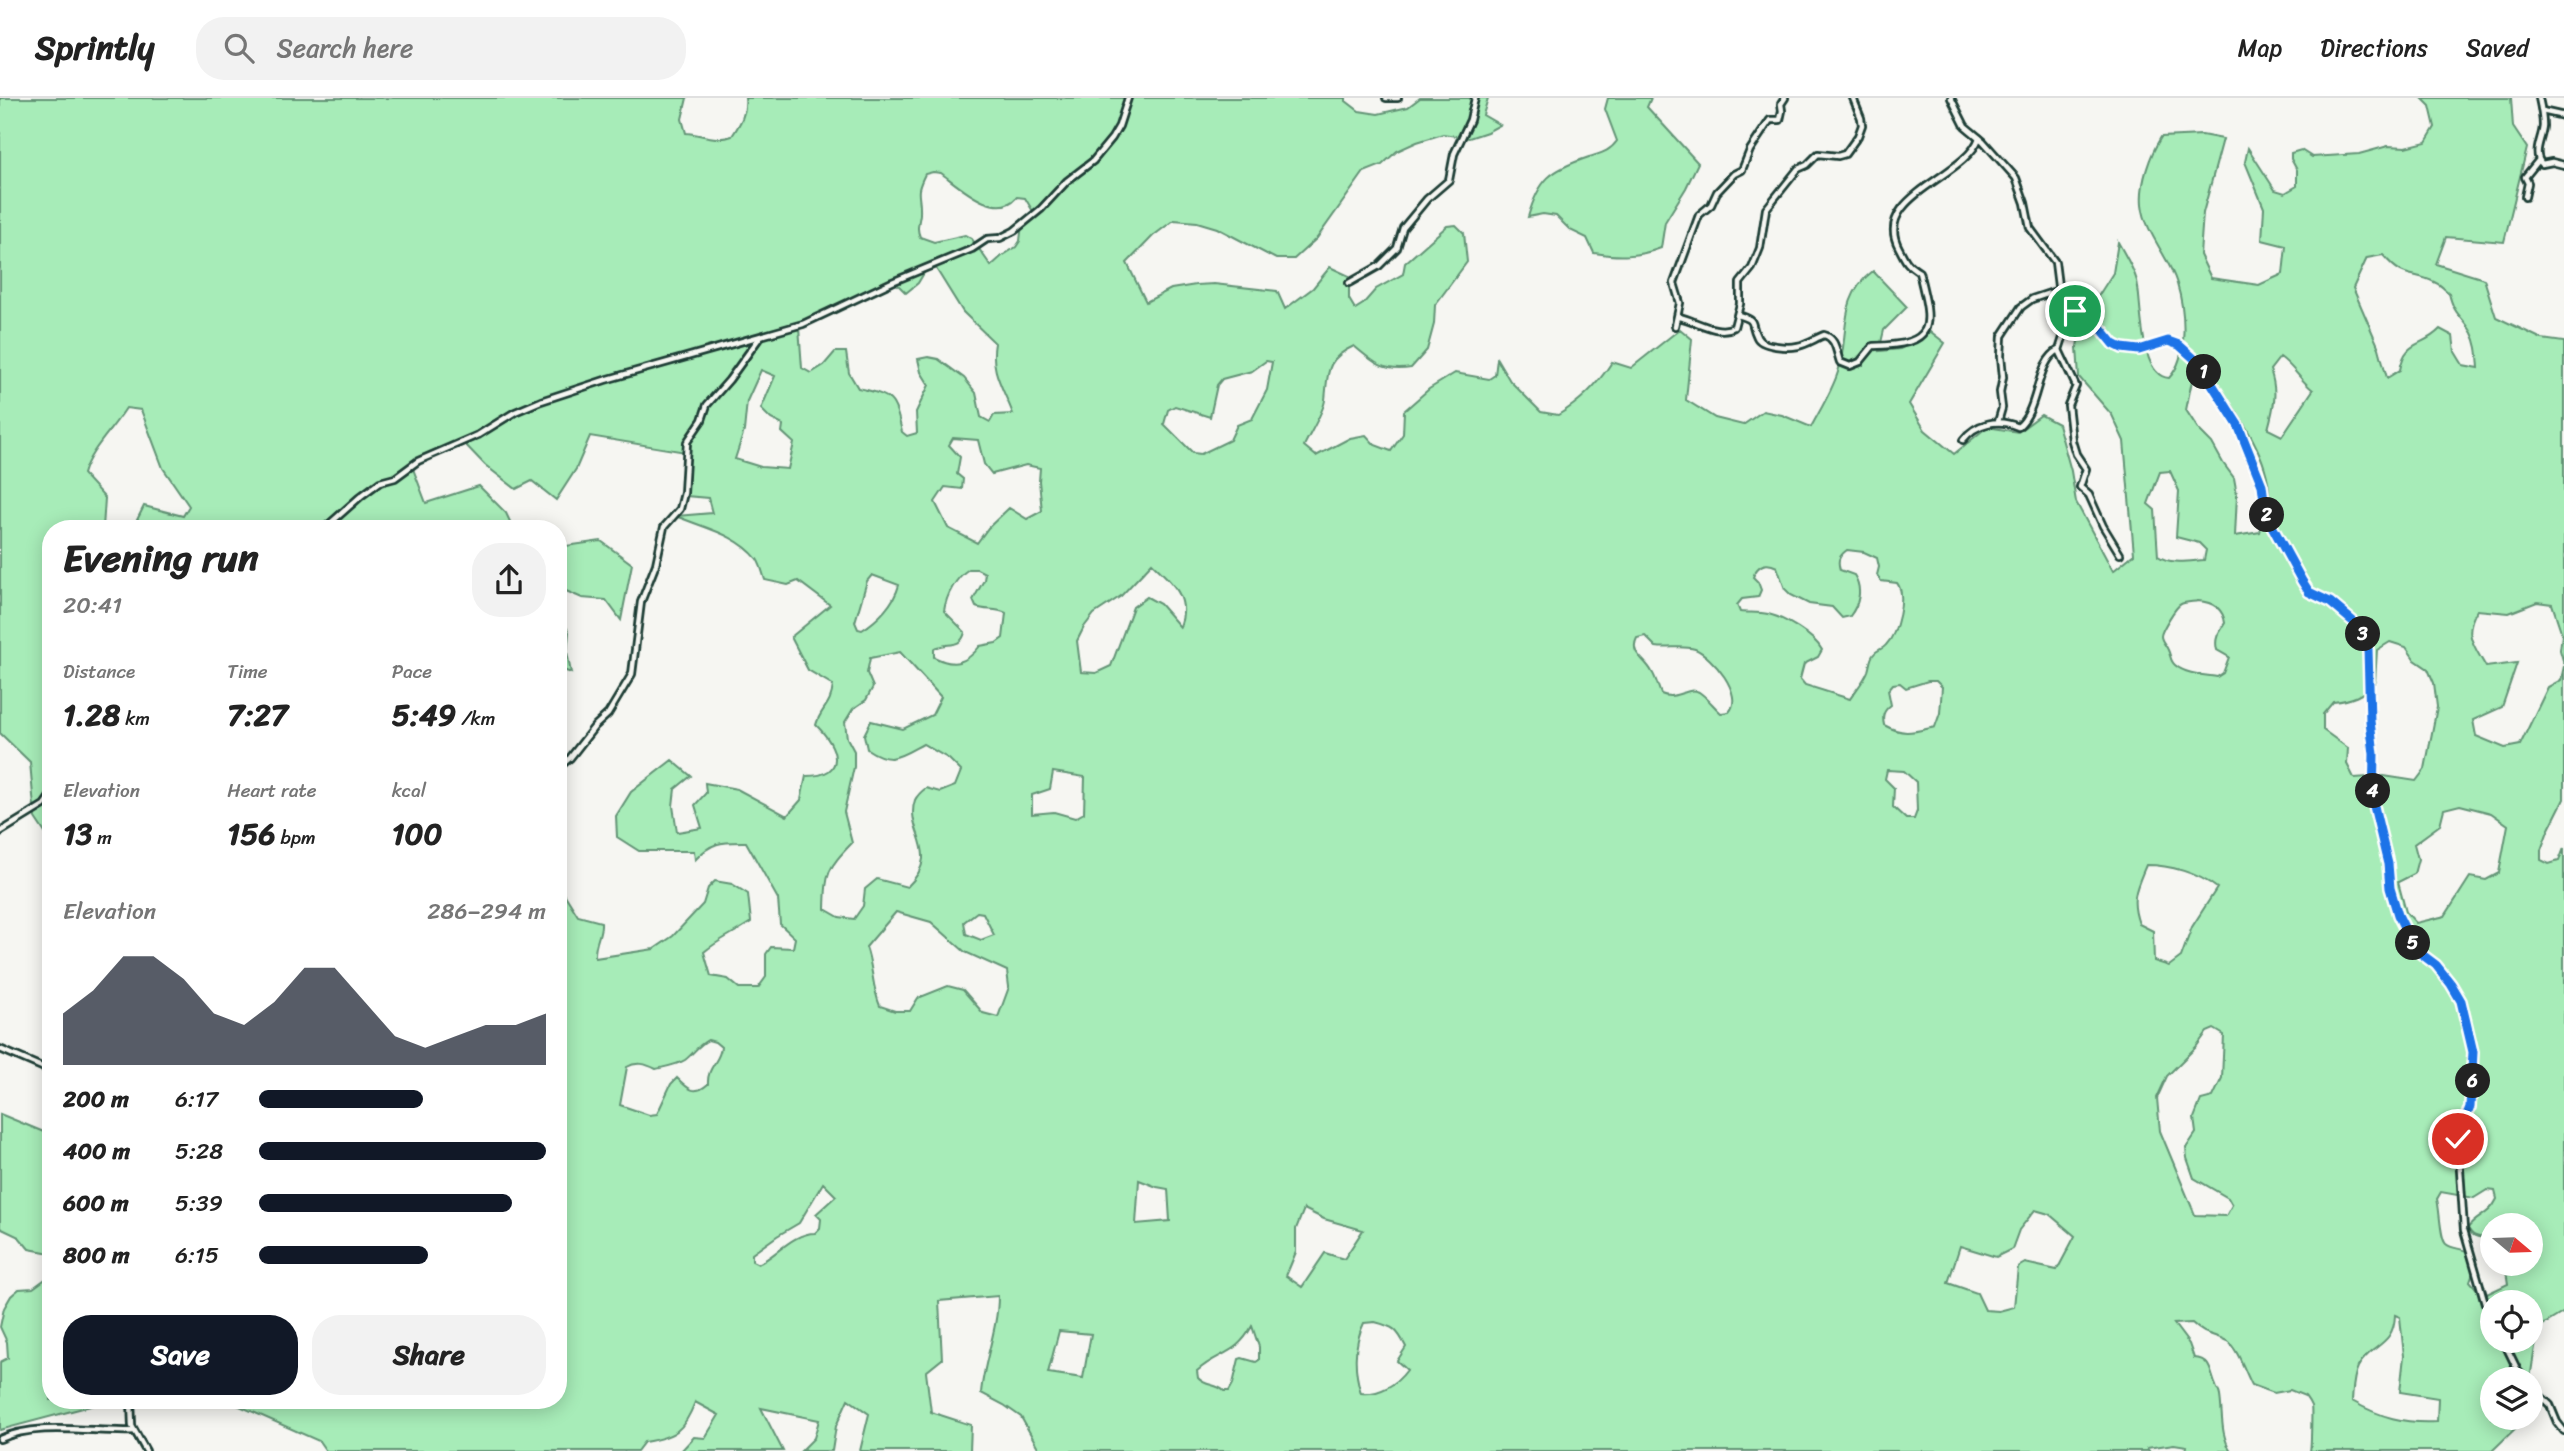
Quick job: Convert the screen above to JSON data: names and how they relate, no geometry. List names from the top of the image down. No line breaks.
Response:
{"north":"right","page":{"header":"Sprintly","search":"Search here","nav":["Map","Directions","Saved"],"pins":["1","2","3","4","5","6"],"heading":["Evening run","20:41"],"stats":[["Distance","1.28 km"],["Time","7:27"],["Pace","5:49 /km"],["Elevation","13 m"],["Heart rate","156 bpm"],["kcal","100"]],"chart":["Elevation","286–294 m"],"list":[{"name":"200 m","note":"6:17"},{"name":"400 m","note":"5:28"},{"name":"600 m","note":"5:39"},{"name":"800 m","note":"6:15"}],"buttons":["Save","Share"]}}
